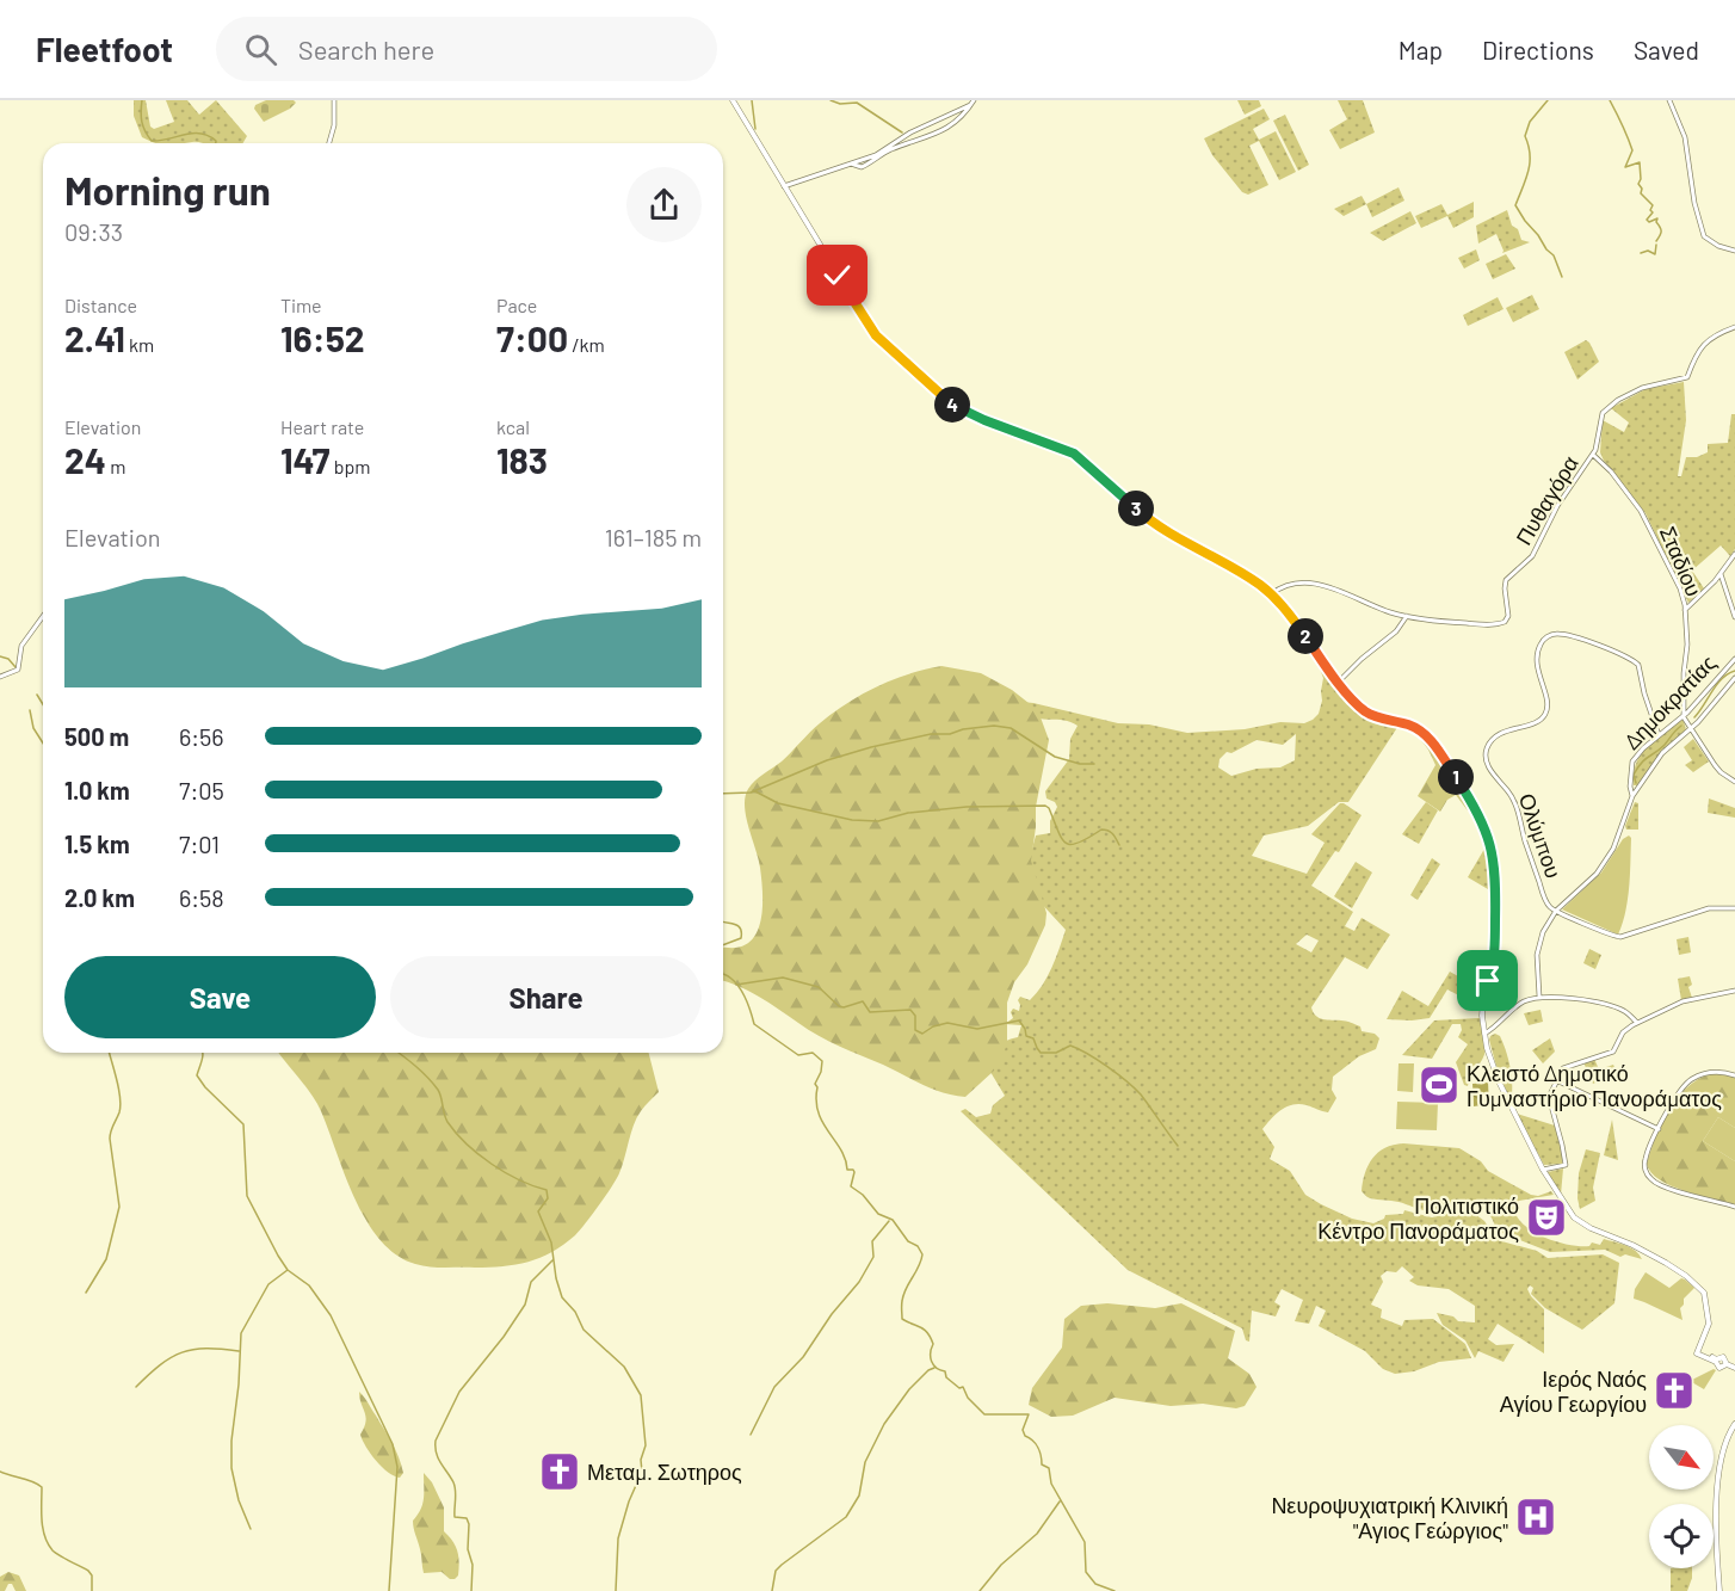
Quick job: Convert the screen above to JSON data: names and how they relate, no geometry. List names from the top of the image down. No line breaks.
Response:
{"streets":{"street":["Πυθαγόρα","Σταδίου","Δημοκρατίας","Ολύμπου"]},"crossings":[["Πυθαγόρα","Σταδίου"],["Σταδίου","Δημοκρατίας"],["Δημοκρατίας","Ολύμπου"]],"places":{"sports":["Κλειστό Δημοτικό Γυμναστήριο Πανοράματος"],"theatre":["Πολιτιστικό Κέντρο Πανοράματος"],"church":["Ιερός Ναός Αγίου Γεωργίου","Μεταμ. Σωτηρος"],"hospital":["Νευροψυχιατρική Κλινική \"Αγιος Γεώργιος\""]},"north":"bottom right","page":{"header":"Fleetfoot","search":"Search here","nav":["Map","Directions","Saved"],"heading":["Morning run","09:33"],"stats":[["Distance","2.41 km"],["Time","16:52"],["Pace","7:00 /km"],["Elevation","24 m"],["Heart rate","147 bpm"],["kcal","183"]],"pins":["4","3","2","1"],"chart":["Elevation","161–185 m"],"list":[{"name":"500 m","note":"6:56"},{"name":"1.0 km","note":"7:05"},{"name":"1.5 km","note":"7:01"},{"name":"2.0 km","note":"6:58"}],"buttons":["Save","Share"]}}
